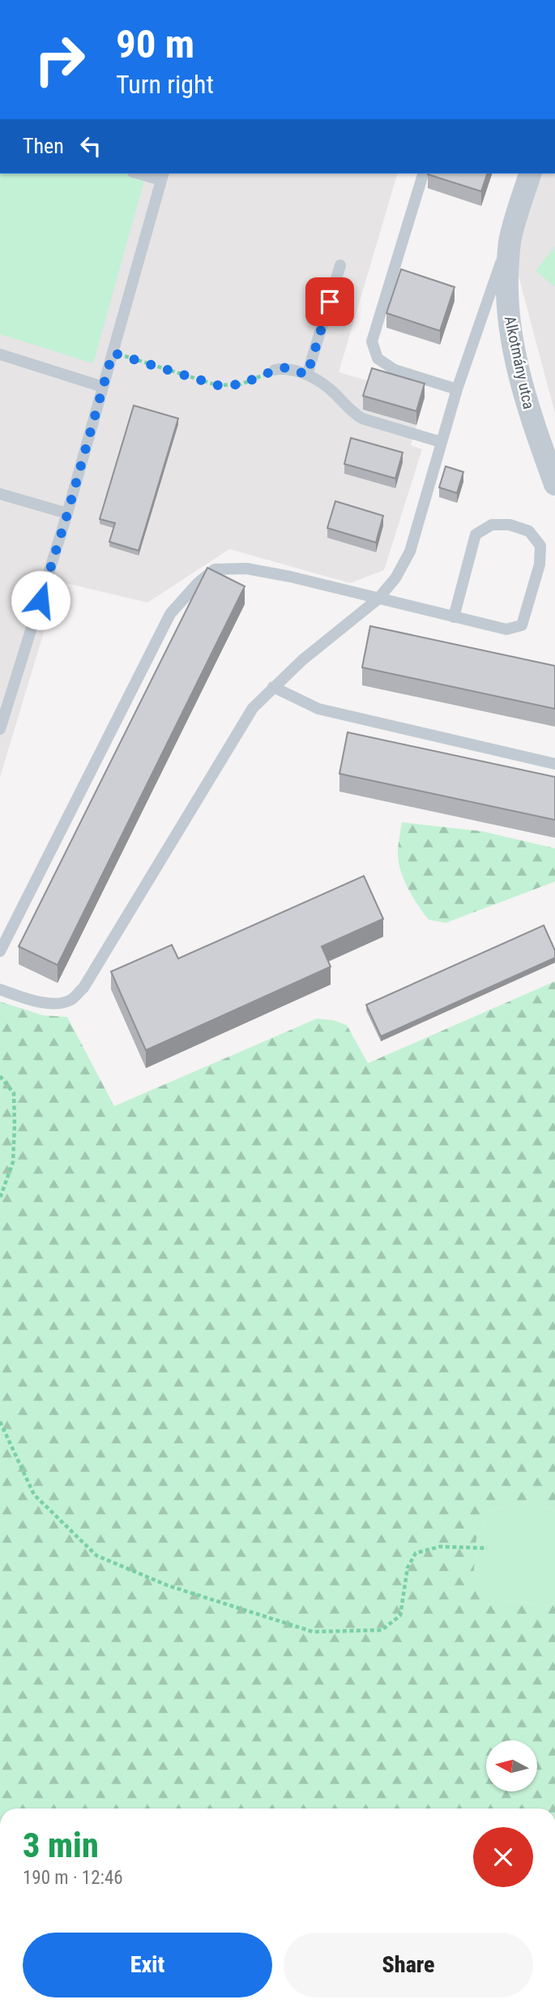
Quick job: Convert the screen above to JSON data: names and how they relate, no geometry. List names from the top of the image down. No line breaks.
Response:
{"streets":{"street":["Alkotmány utca"]},"north":"left","page":{"turn":["90 m","Turn right"],"then":"Then","heading":["3 min","190 m · 12:46"],"buttons":["Exit","Share"]}}
